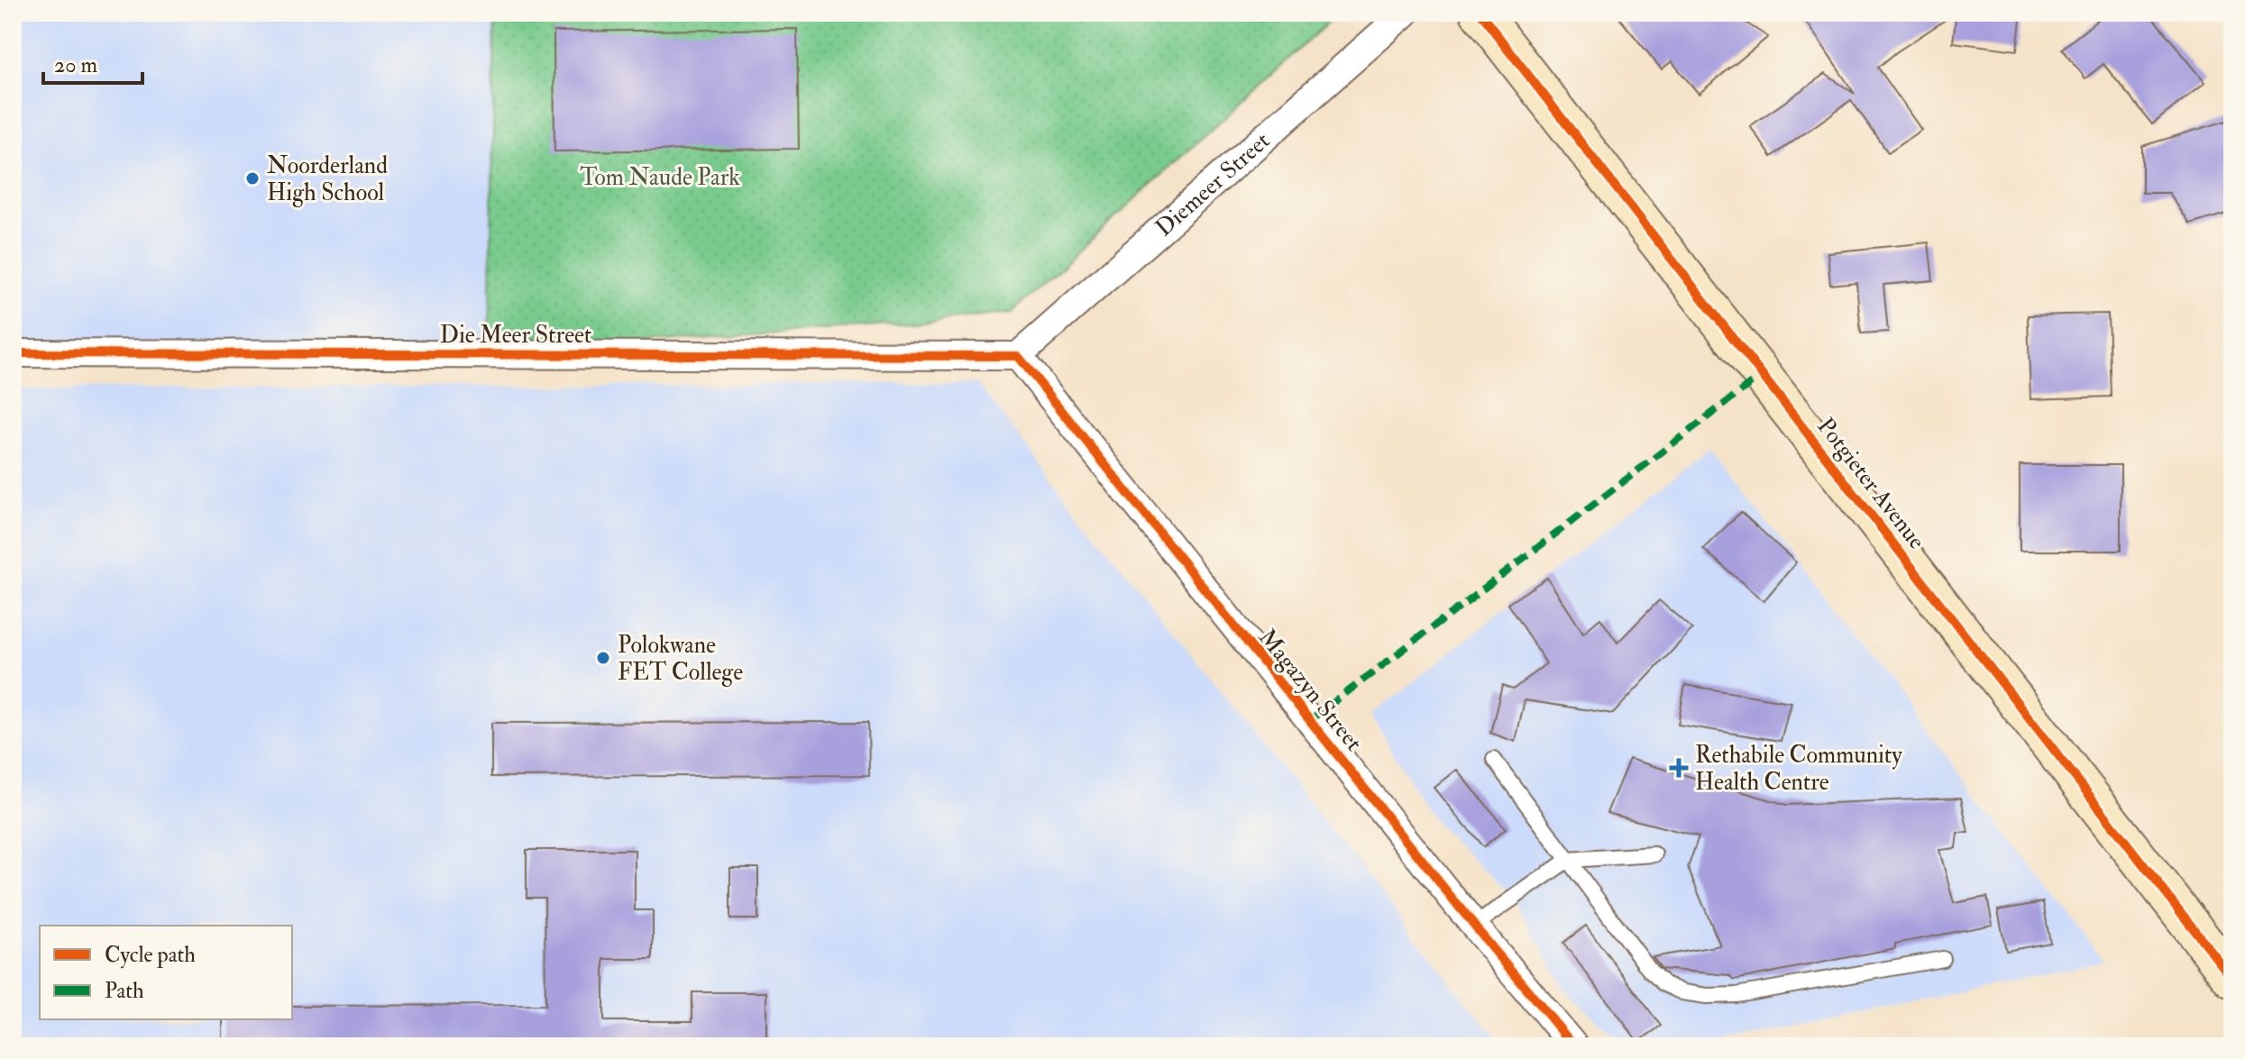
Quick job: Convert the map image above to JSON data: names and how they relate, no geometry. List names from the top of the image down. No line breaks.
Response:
{"streets":{"street":["Diemeer Street","Die Meer Street","Potgieter Avenue","Magazyn Street"]},"crossings":[["Diemeer Street","Die Meer Street"],["Diemeer Street","Magazyn Street"],["Die Meer Street","Magazyn Street"]],"parks":["Tom Naude Park"],"places":{"other":["Noorderland High School","Polokwane FET College"],"health":["Rethabile Community Health Centre"]},"legend":["Cycle path","Path"],"scale_bar":"20 m"}
